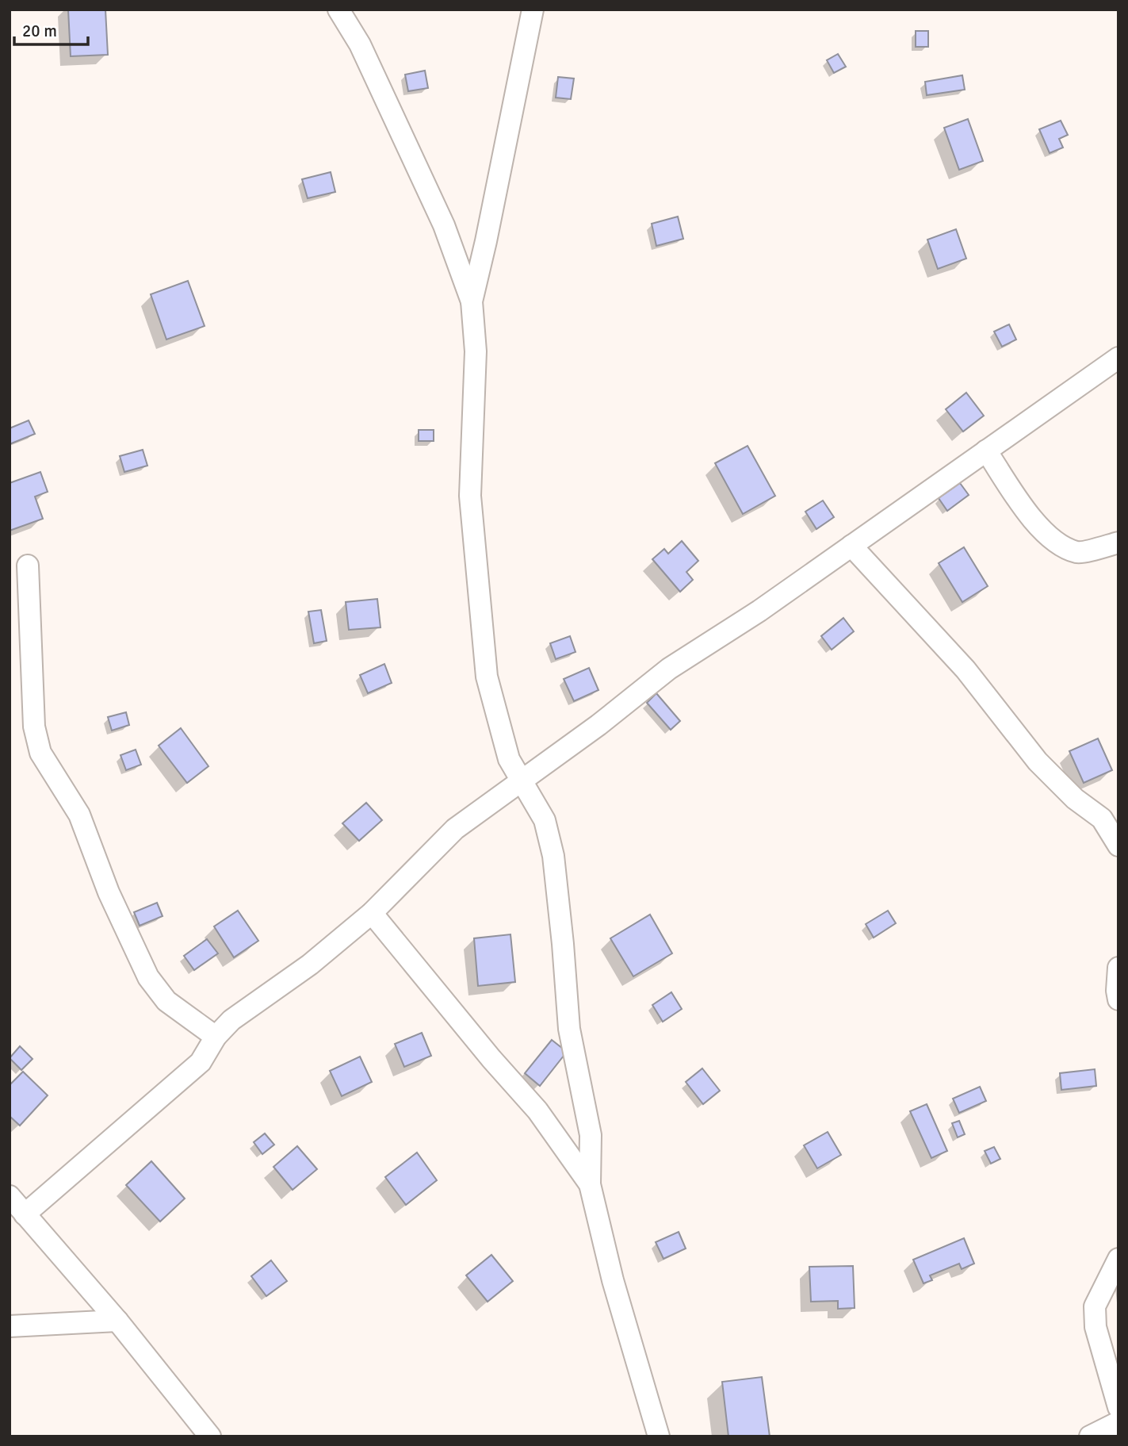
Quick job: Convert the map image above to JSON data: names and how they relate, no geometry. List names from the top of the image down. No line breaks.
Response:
{"scale_bar":"20 m"}
